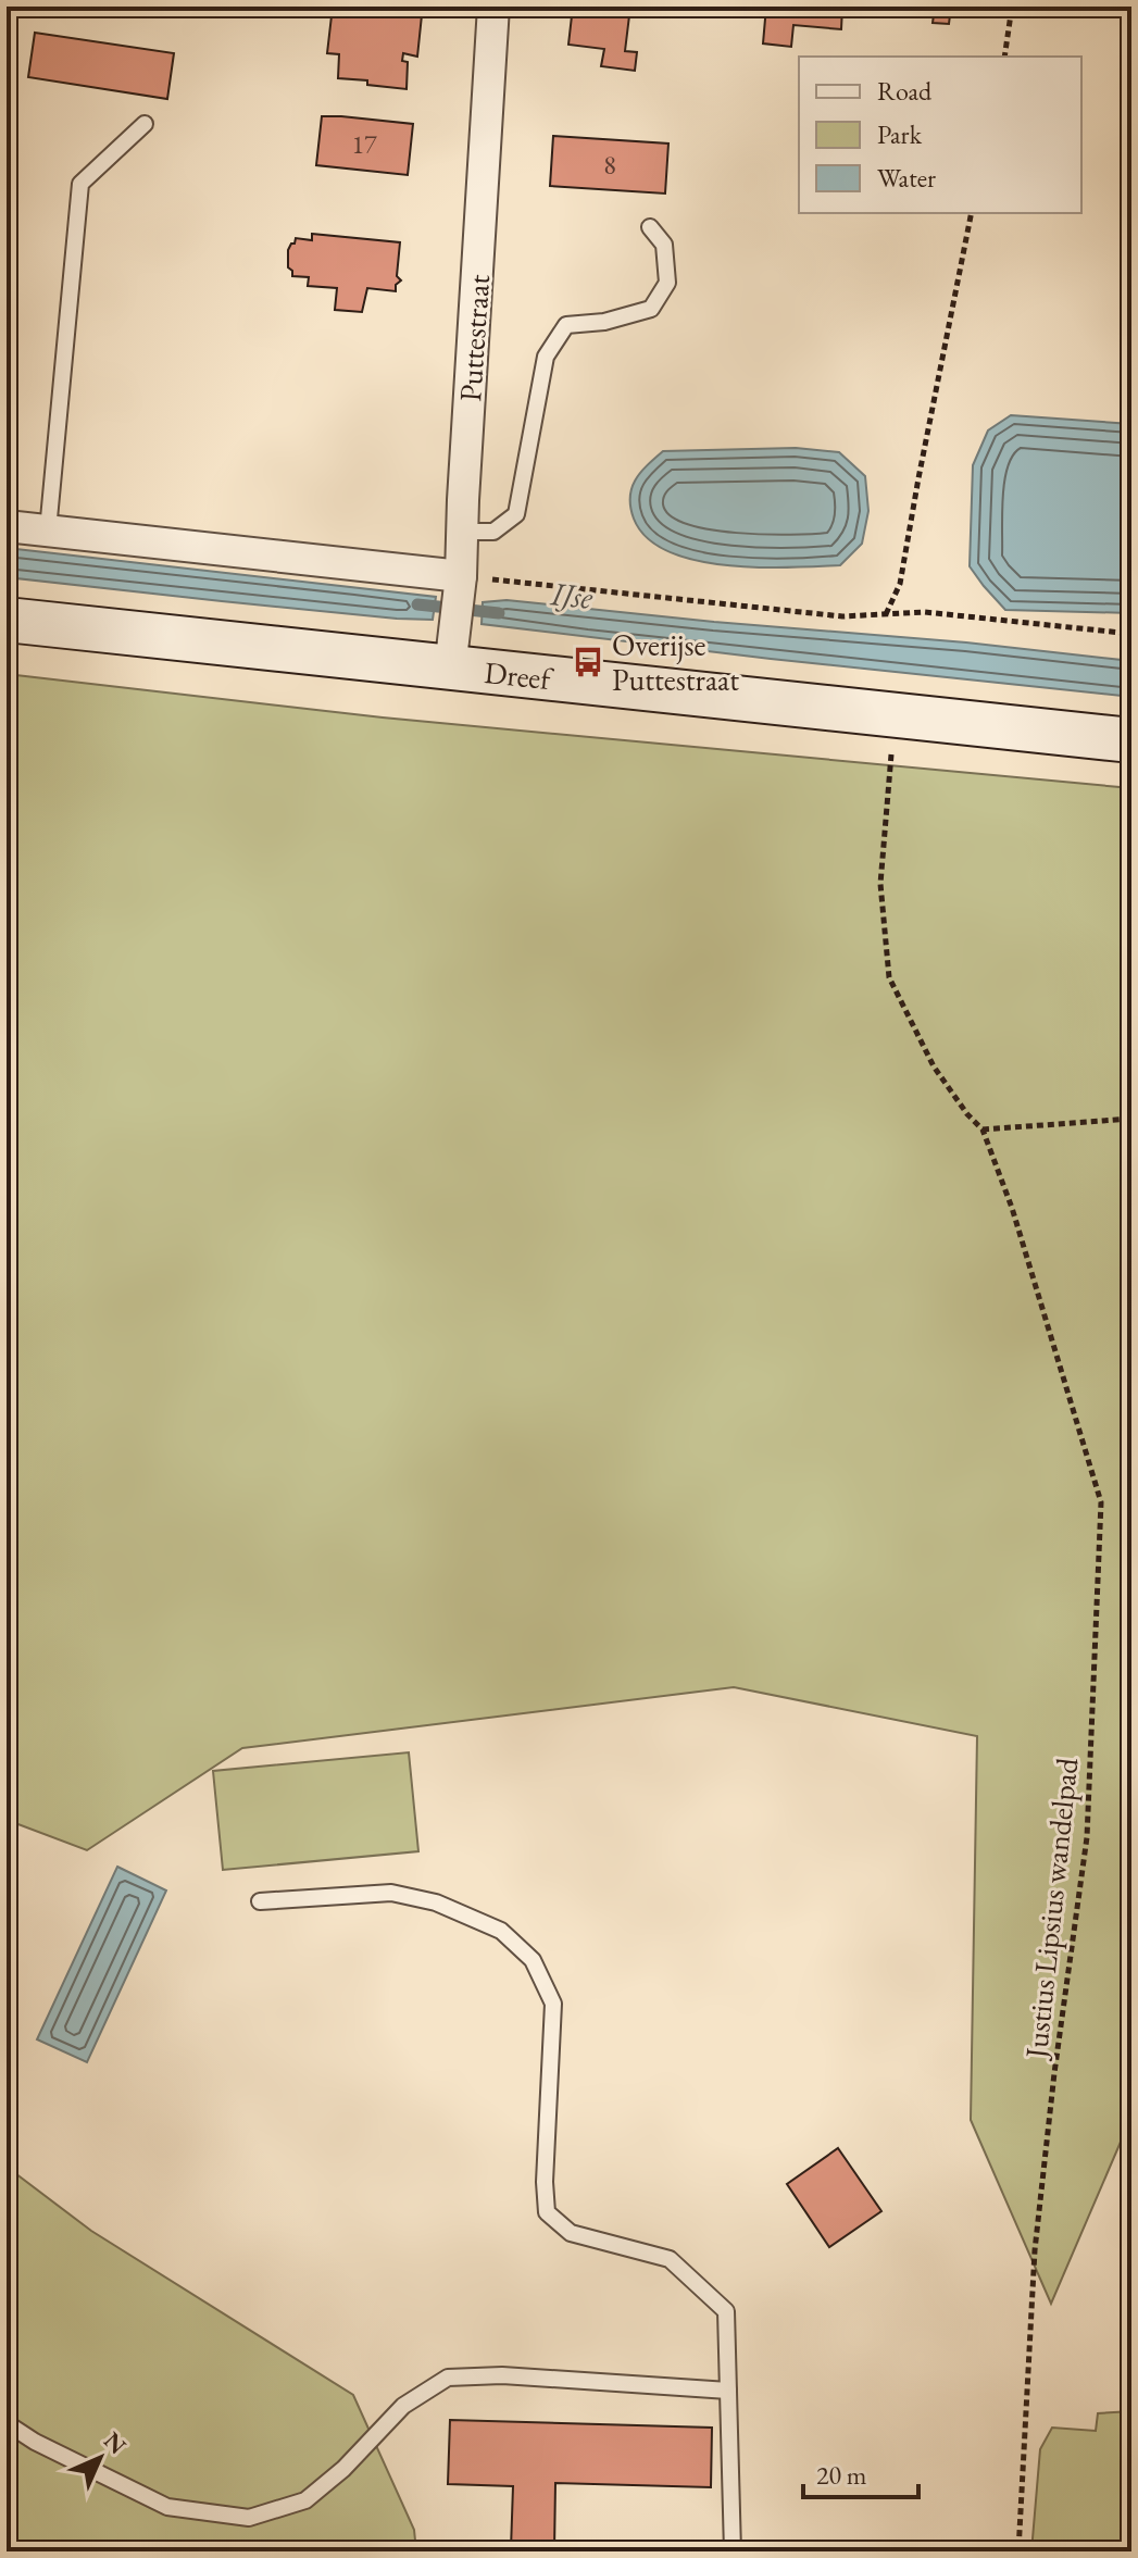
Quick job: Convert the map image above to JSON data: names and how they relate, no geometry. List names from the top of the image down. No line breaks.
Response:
{"streets":{"main road":["Dreef"],"street":["Puttestraat"],"path":["Justius Lipsius wandelpad"]},"crossings":[["Puttestraat","Dreef"],["Dreef","Justius Lipsius wandelpad"]],"water":["IJse"],"places":{"bus stop":["Overijse Puttestraat"]},"house_numbers":["17","8"],"legend":["Road","Park","Water"],"scale_bar":"20 m","north":"top right"}
